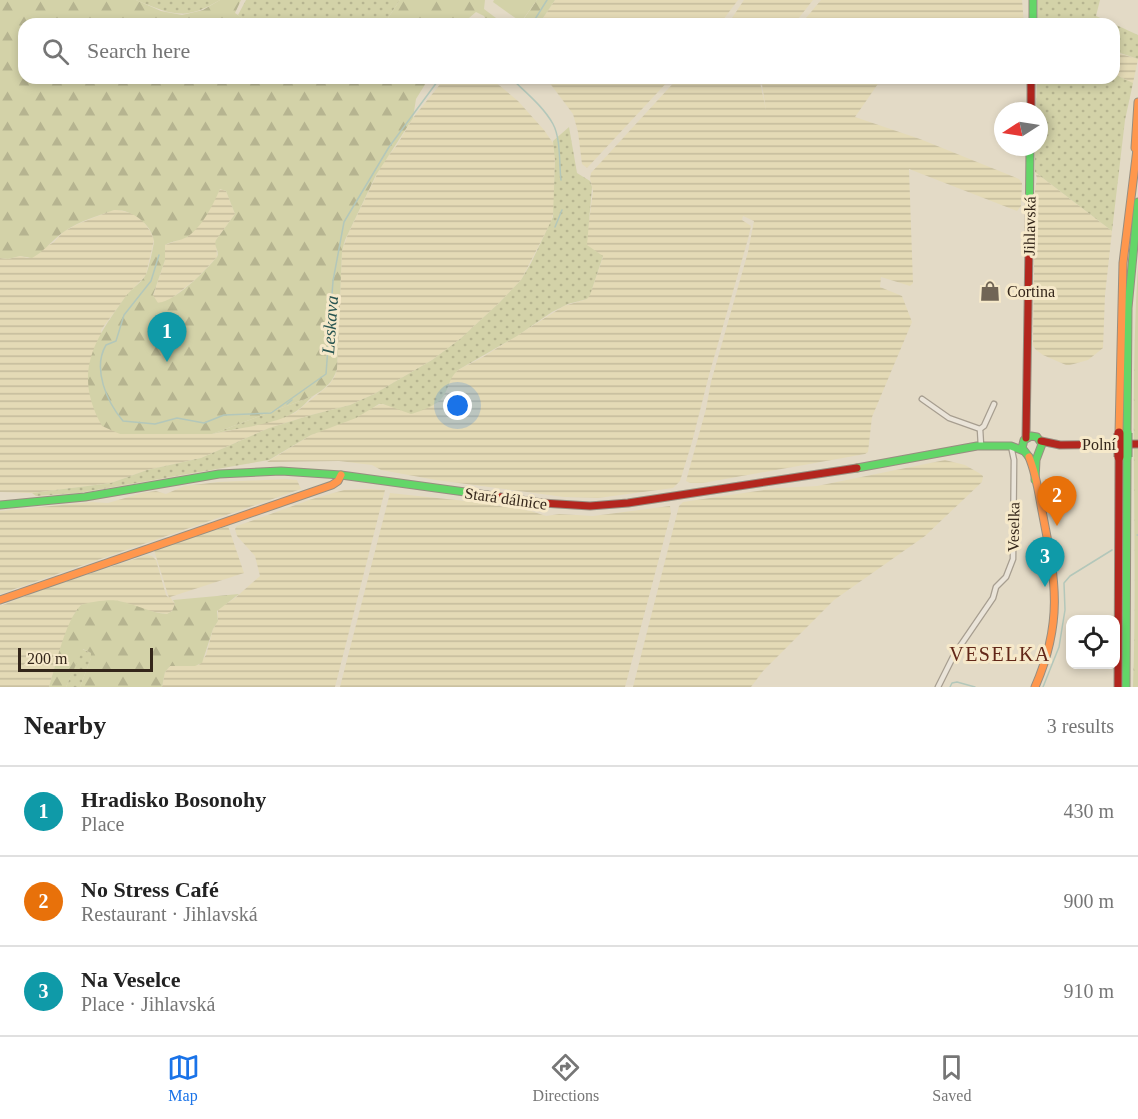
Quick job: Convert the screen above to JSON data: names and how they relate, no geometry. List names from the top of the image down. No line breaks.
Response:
{"streets":{"main road":["Jihlavská","Polní","Stará dálnice"],"street":["Veselka"]},"crossings":[["Jihlavská","Polní"],["Jihlavská","Stará dálnice"],["Polní","Stará dálnice"],["Stará dálnice","Veselka"]],"districts":["VESELKA"],"water":["Leskava"],"places":{"shop":["Cortina"]},"scale_bar":"200 m","north":"left","page":{"search":"Search here","pins":["1","2","3"],"scale":"200 m","heading":["Nearby","3 results"],"list":[{"mark":"1","name":"Hradisko Bosonohy","note":"Place","value":"430 m"},{"mark":"2","name":"No Stress Café","note":"Restaurant · Jihlavská","value":"900 m"},{"mark":"3","name":"Na Veselce","note":"Place · Jihlavská","value":"910 m"}],"nav":["Map","Directions","Saved"]}}
